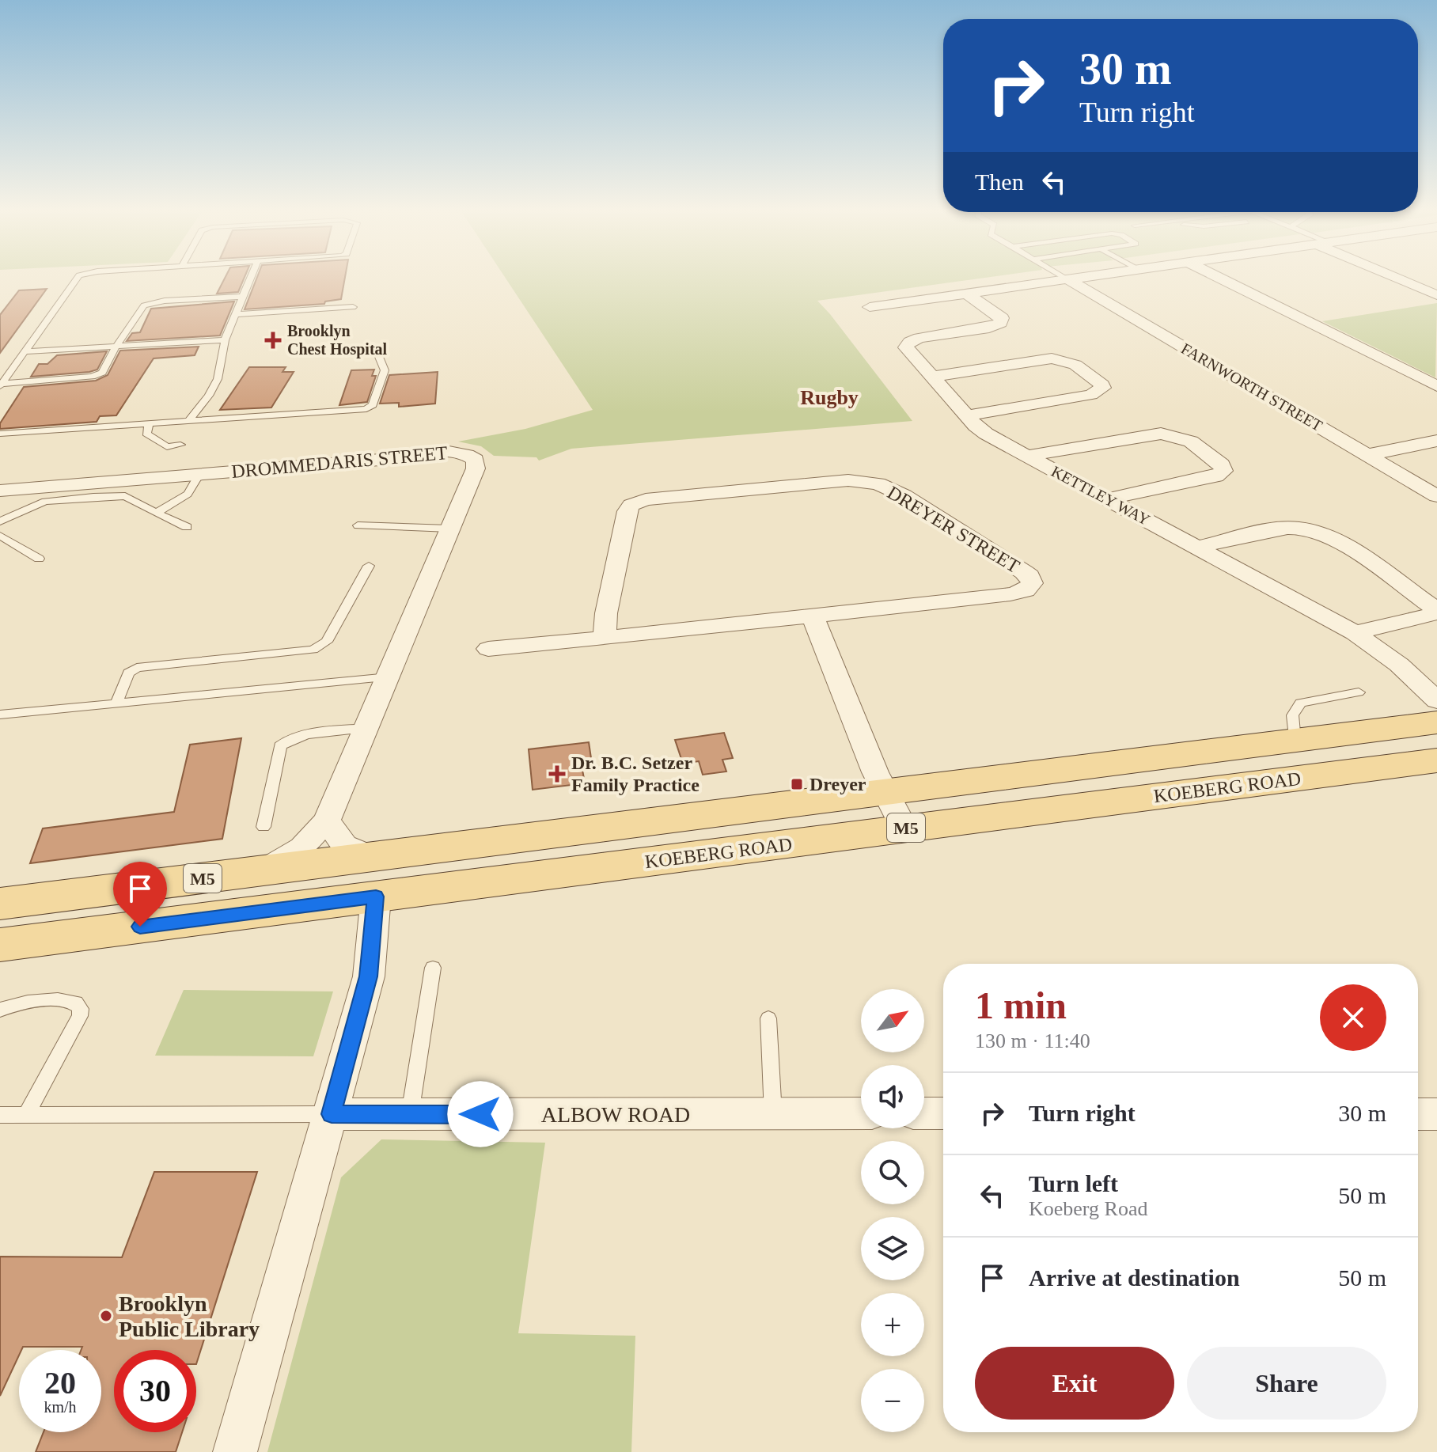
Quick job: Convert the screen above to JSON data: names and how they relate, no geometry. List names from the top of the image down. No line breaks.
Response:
{"streets":{"main road":["KOEBERG ROAD","M5"],"street":["FARNWORTH STREET","DROMMEDARIS STREET","KETTLEY WAY","DREYER STREET","ALBOW ROAD"]},"crossings":[["DROMMEDARIS STREET","KOEBERG ROAD"]],"districts":["Rugby"],"places":{"health":["Brooklyn Chest Hospital","Dr. B.C. Setzer Family Practice"],"transit":["Dreyer"],"other":["Brooklyn Public Library"]},"north":"top right","page":{"turn":["30 m","Turn right"],"then":"Then","heading":["1 min","130 m · 11:40"],"map_buttons":["+","−"],"list":[{"name":"Turn right","value":"30 m"},{"name":"Turn left","note":"Koeberg Road","value":"50 m"},{"name":"Arrive at destination","value":"50 m"}],"buttons":["Exit","Share"],"speed":"20 km/h","limit":"30"}}
